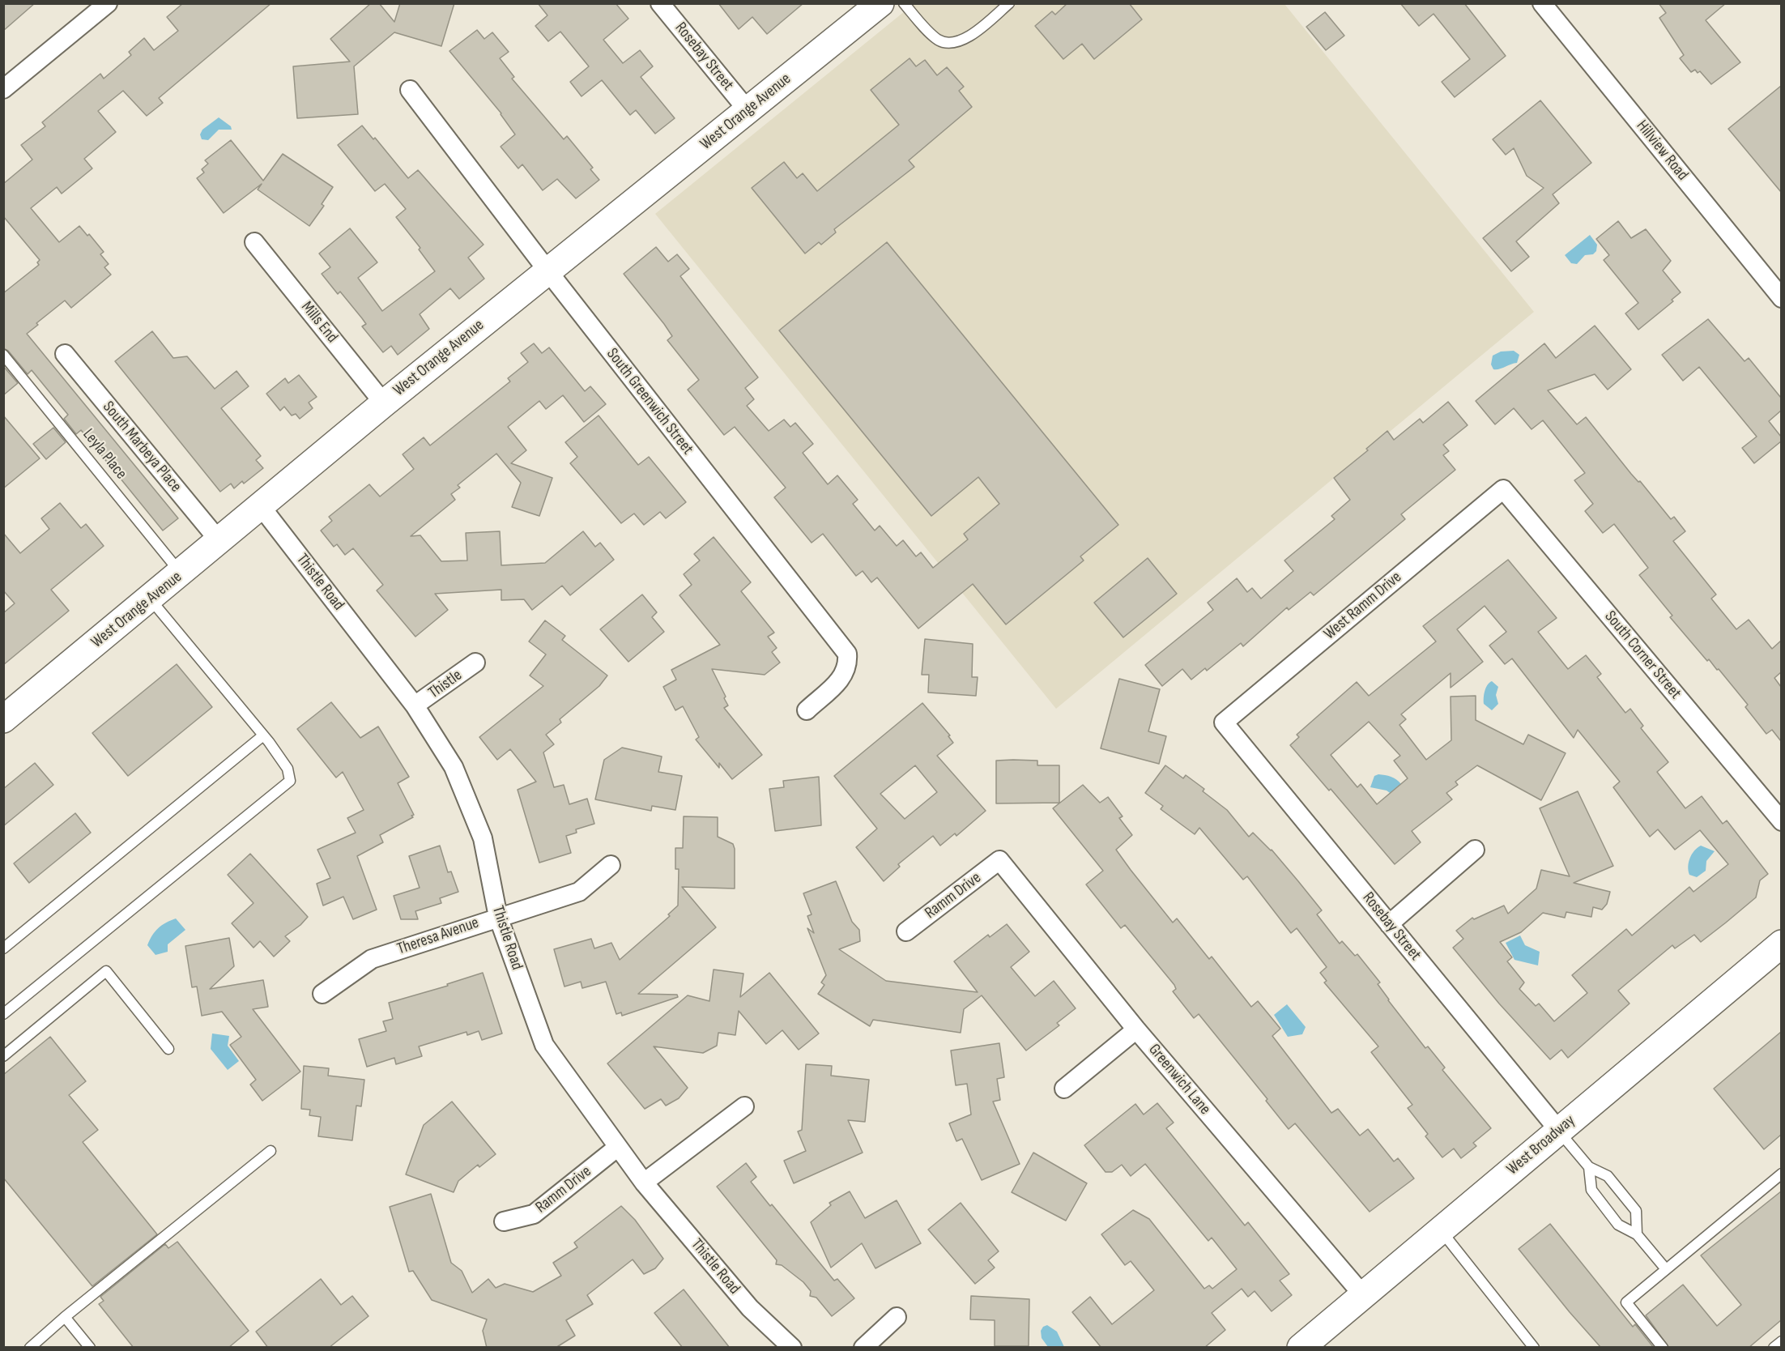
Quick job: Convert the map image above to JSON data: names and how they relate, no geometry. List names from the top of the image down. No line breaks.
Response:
{"streets":{"street":["Rosebay Street","West Orange Avenue","Hillview Road","Mills End","South Greenwich Street","South Marbeya Place","Thistle Road","West Ramm Drive","South Corner Street","Thistle","Ramm Drive","Theresa Avenue","Greenwich Lane","West Broadway"],"lane":["Leyla Place"]},"crossings":[["Rosebay Street","West Orange Avenue"],["Rosebay Street","West Ramm Drive"],["Rosebay Street","West Broadway"],["West Orange Avenue","Mills End"],["West Orange Avenue","South Greenwich Street"],["West Orange Avenue","South Marbeya Place"],["West Orange Avenue","Leyla Place"],["West Orange Avenue","Thistle Road"],["Thistle Road","Thistle"],["Thistle Road","Ramm Drive"],["Thistle Road","Theresa Avenue"],["West Ramm Drive","South Corner Street"],["Ramm Drive","Greenwich Lane"],["Greenwich Lane","West Broadway"]]}
